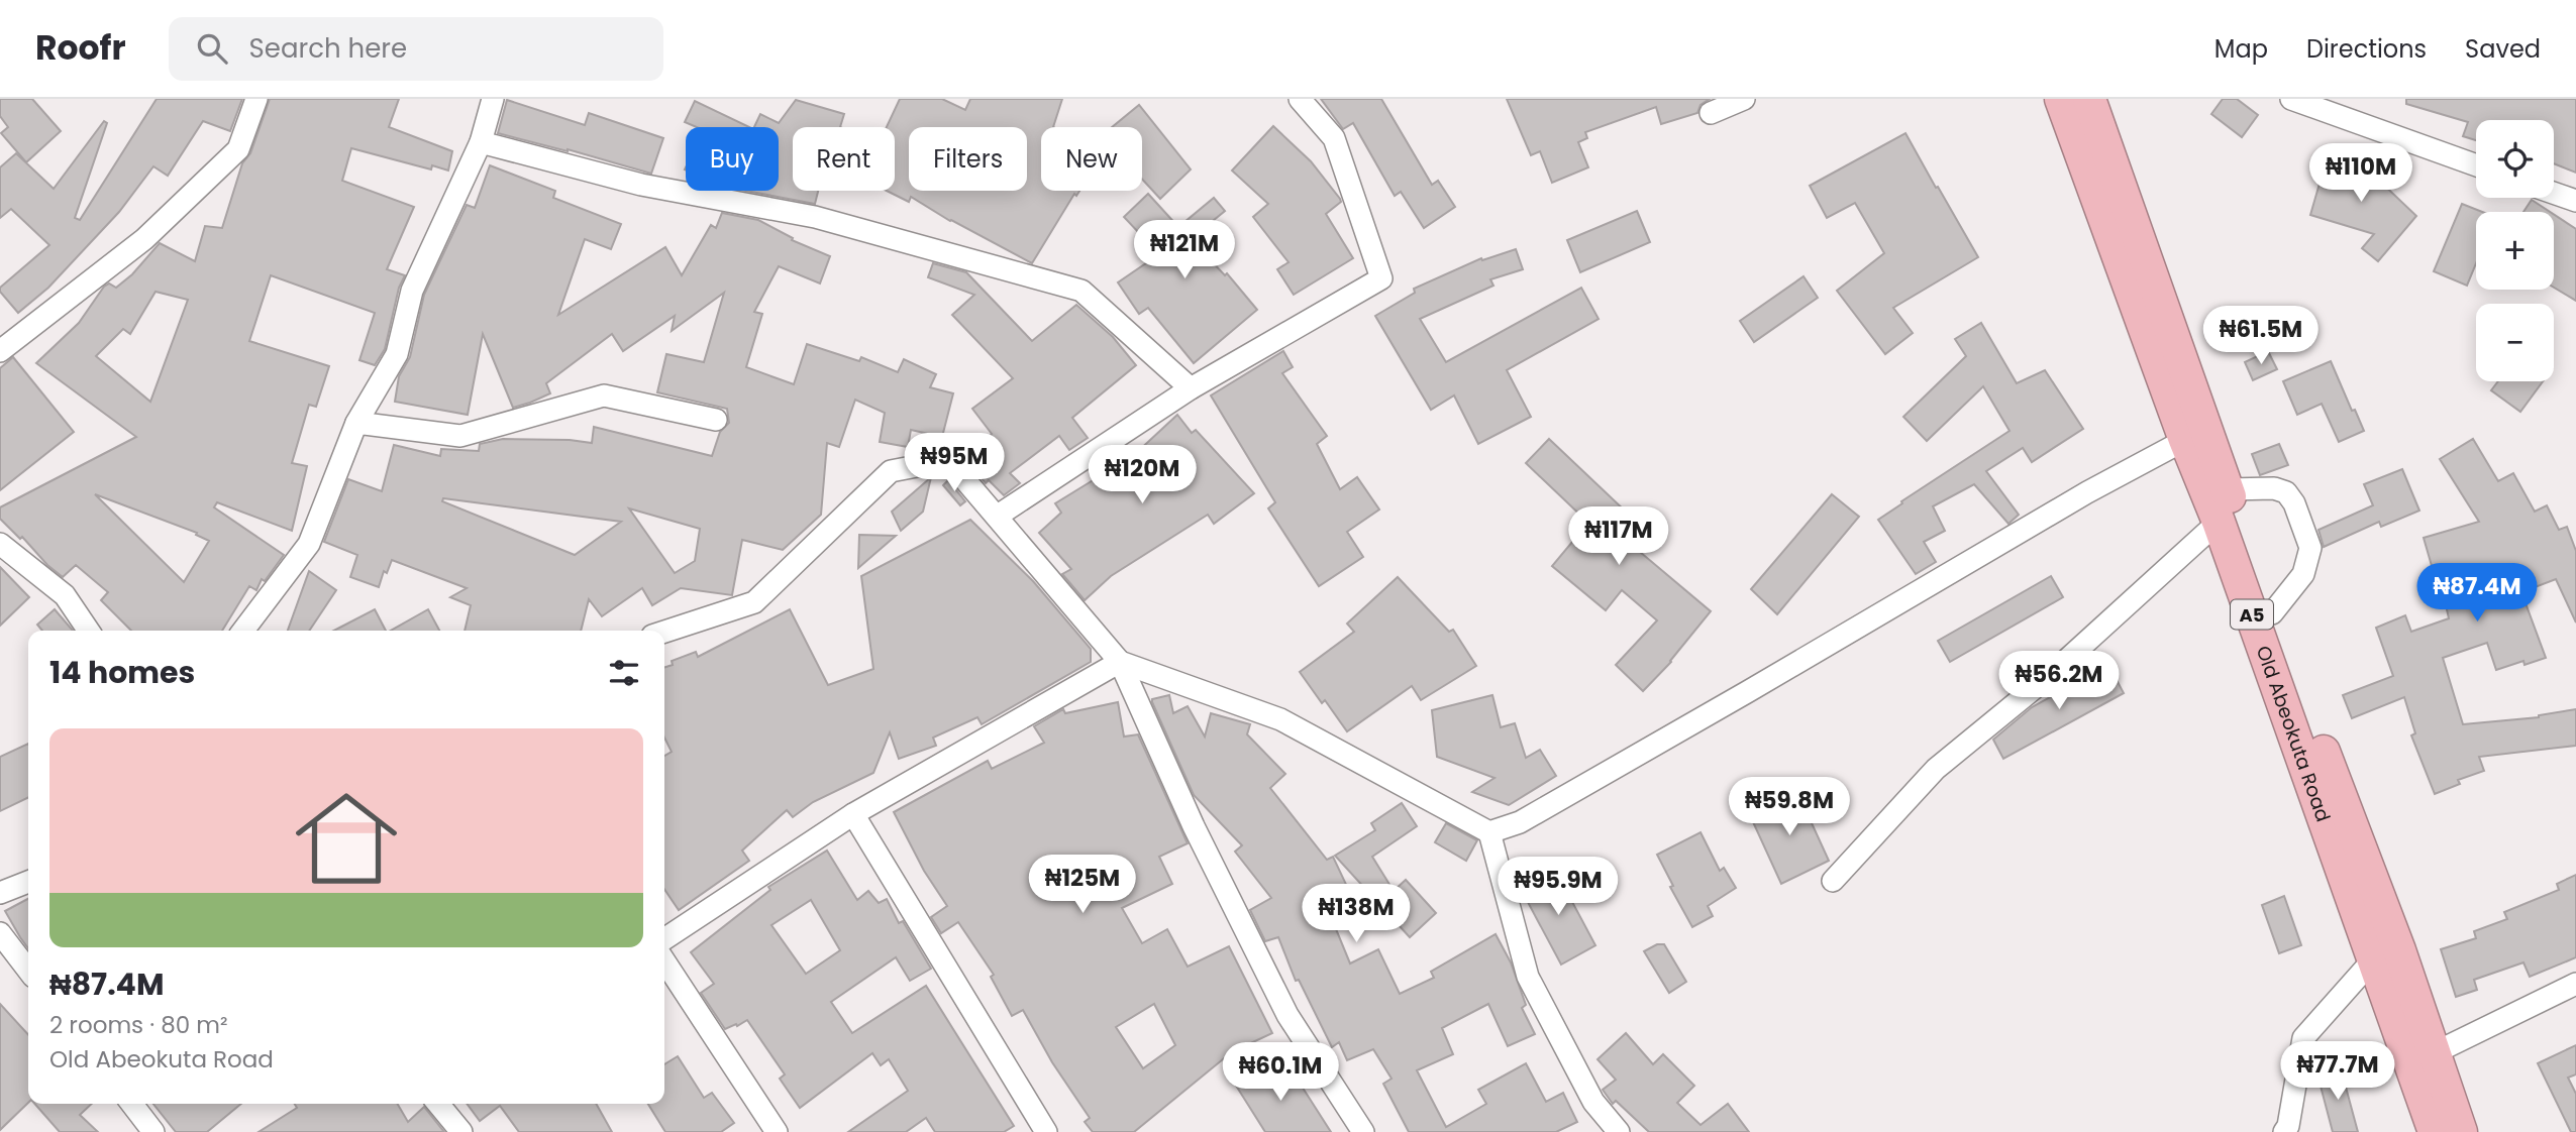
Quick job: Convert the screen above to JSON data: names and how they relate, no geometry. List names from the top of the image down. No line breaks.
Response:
{"streets":{"highway":["A5","Old Abeokuta Road"]},"page":{"header":"Roofr","search":"Search here","nav":["Map","Directions","Saved"],"map_buttons":["+","−"],"chip":["Buy","Rent","Filters","New"],"price":["₦110M","₦121M","₦61.5M","₦95M","₦120M","₦117M","₦87.4M","₦56.2M","₦59.8M","₦125M","₦95.9M","₦138M","₦77.7M","₦60.1M"],"heading":"14 homes","list":[{"name":"₦87.4M","note":"2 rooms · 80 m² · Old Abeokuta Road"}]}}
